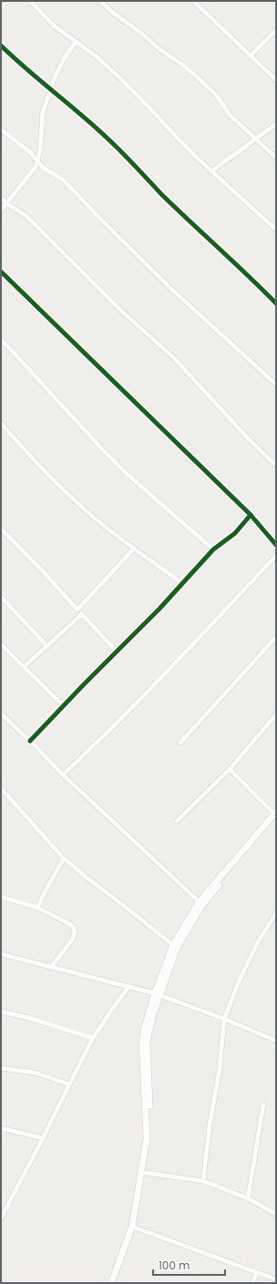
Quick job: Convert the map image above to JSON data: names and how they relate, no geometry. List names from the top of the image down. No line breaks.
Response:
{"scale_bar":"100 m"}
